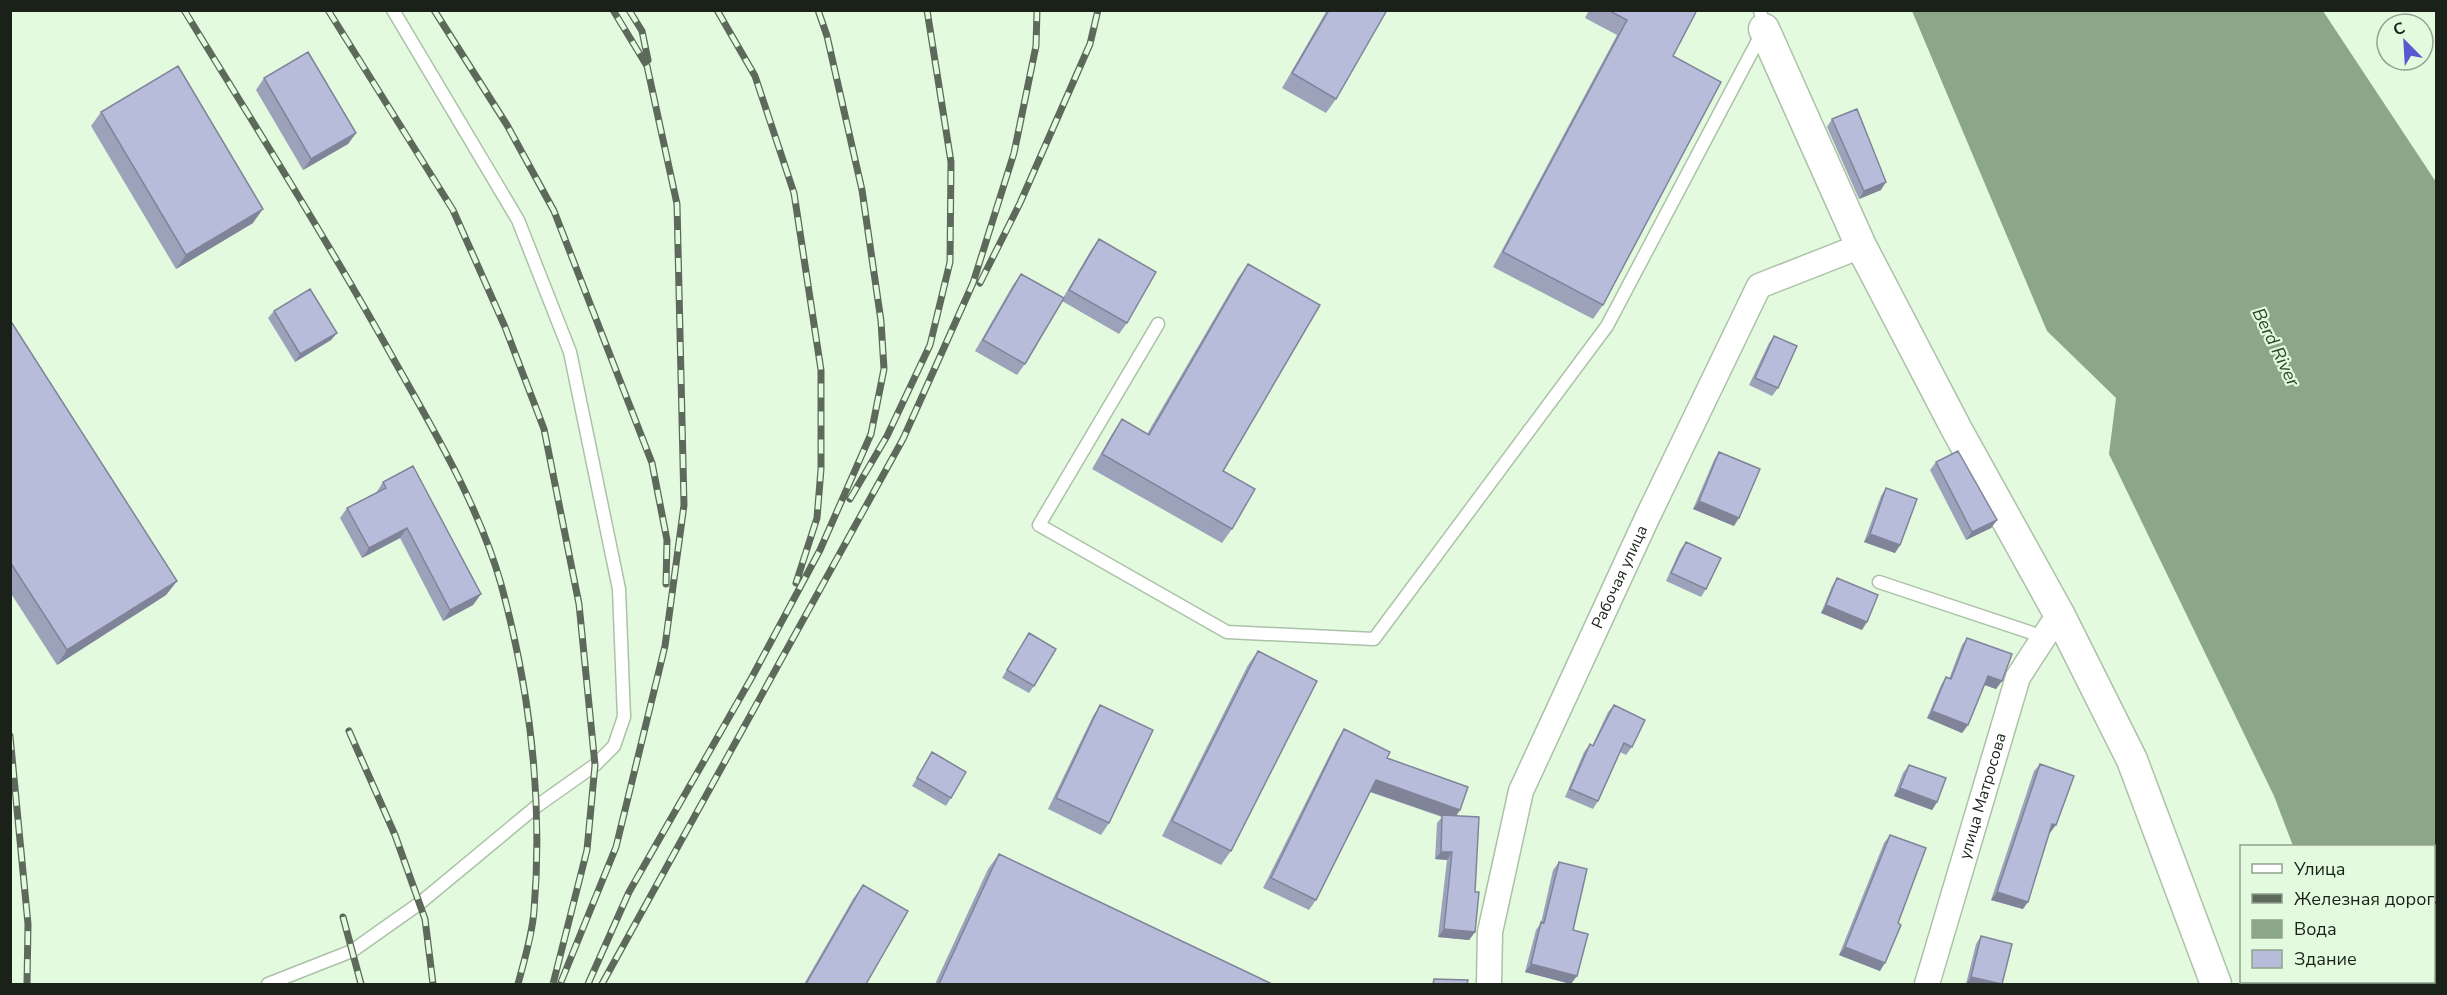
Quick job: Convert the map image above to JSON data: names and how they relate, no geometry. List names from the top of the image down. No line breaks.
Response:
{"streets":{"street":["Рабочая улица","улица Матросова"]},"water":["Berd River"],"legend":["Улица","Железная дорога","Вода","Здание"],"north":"top left"}
